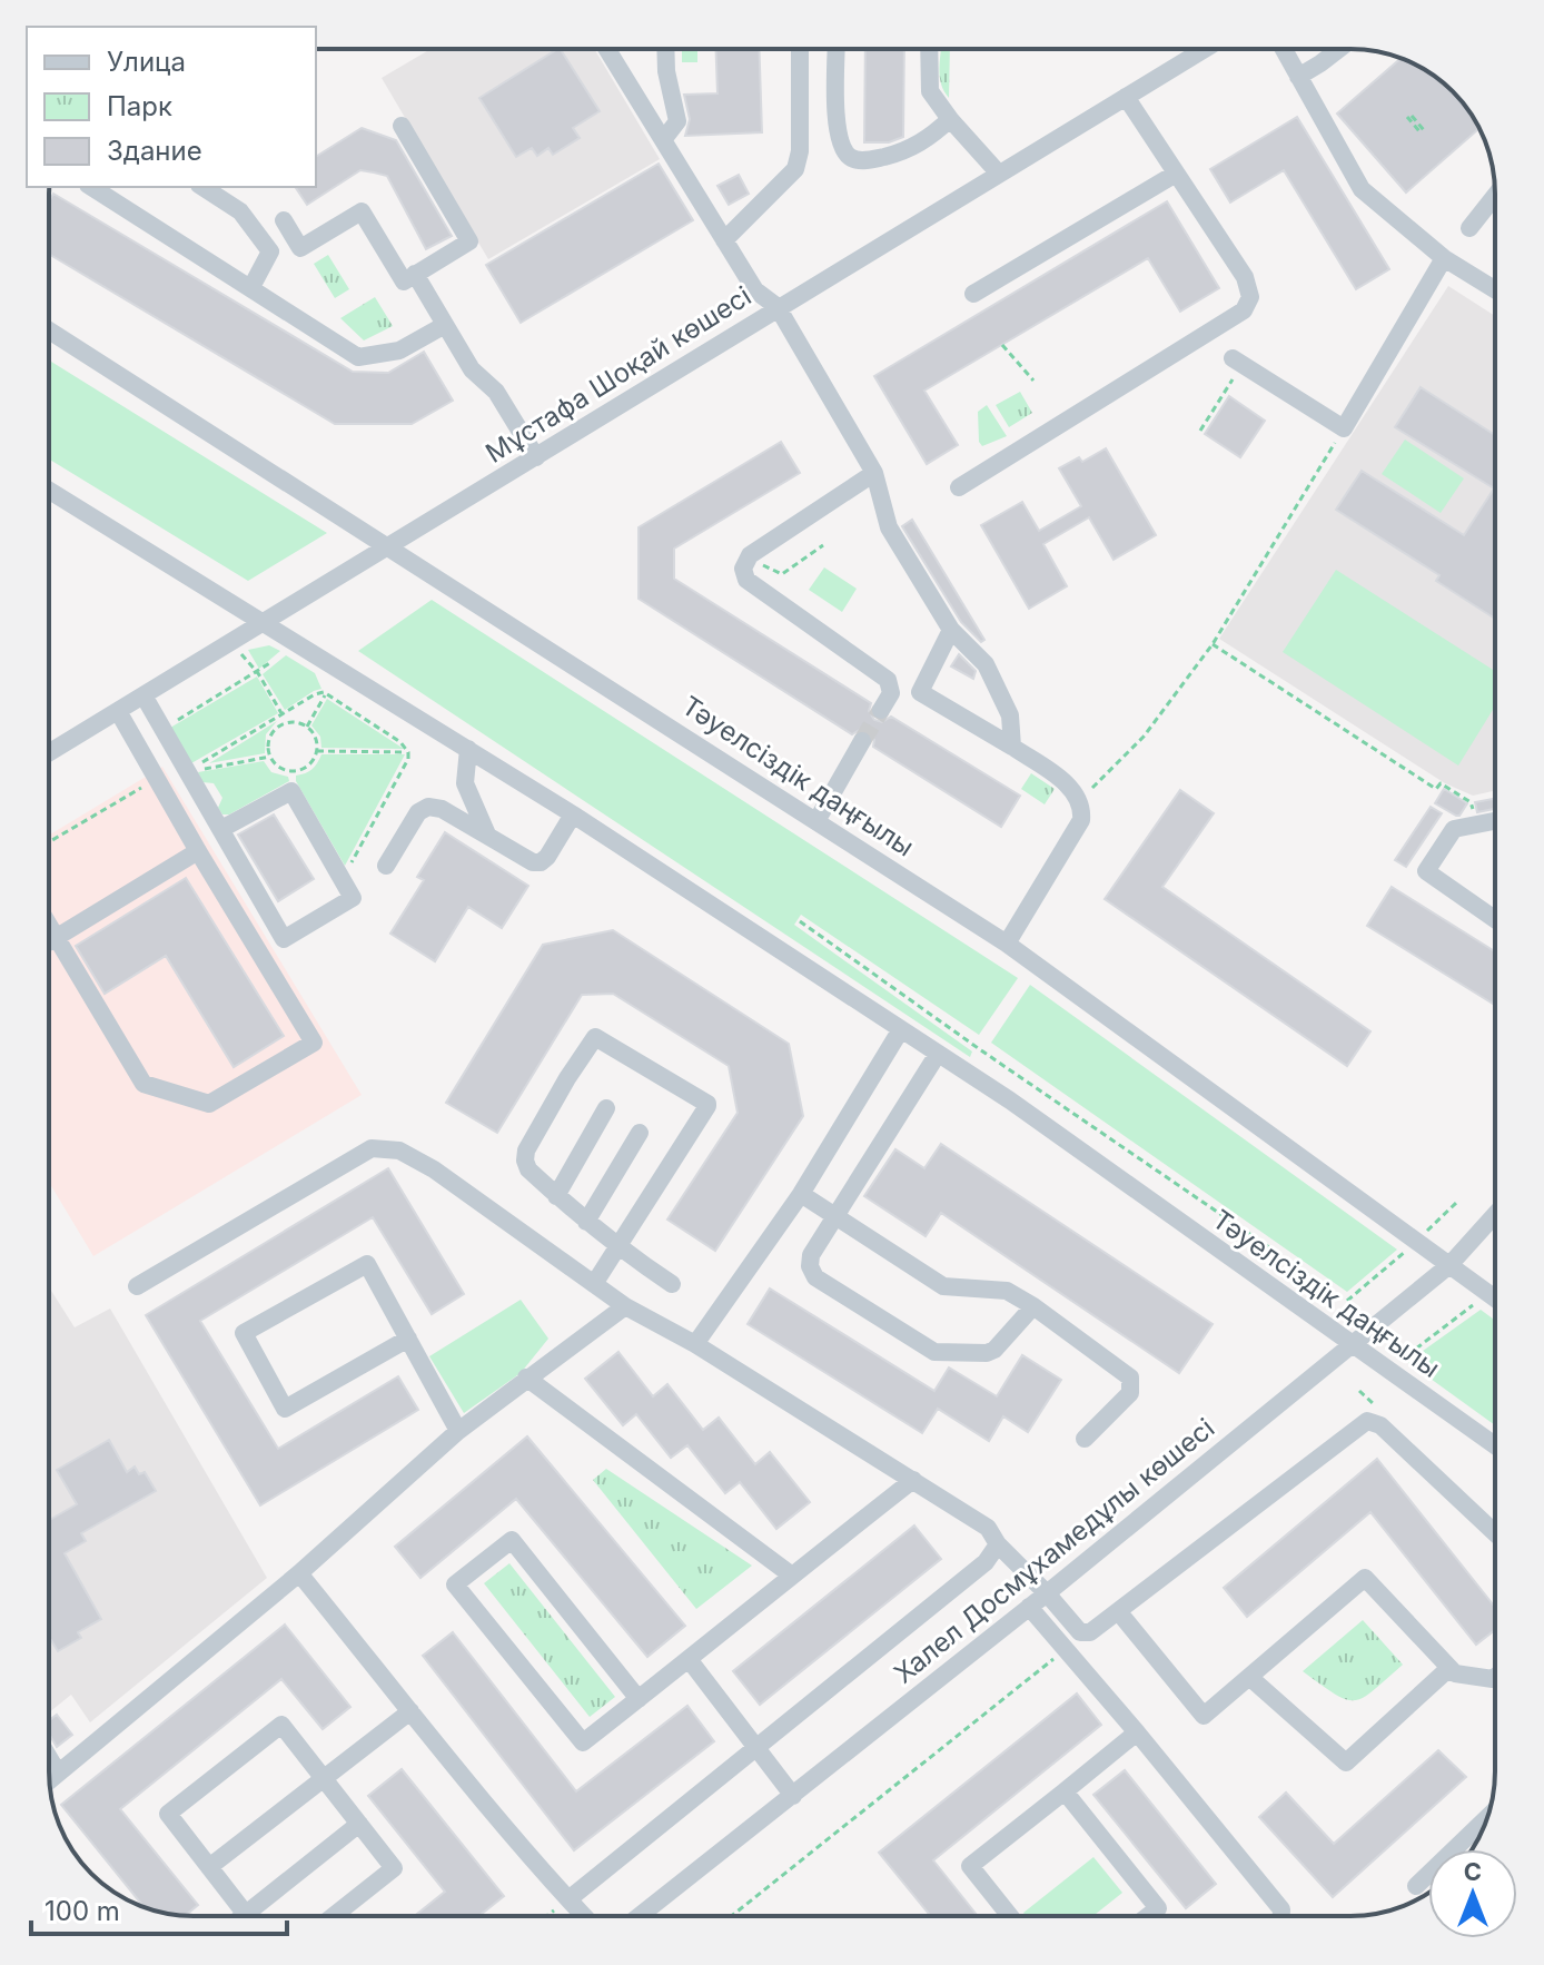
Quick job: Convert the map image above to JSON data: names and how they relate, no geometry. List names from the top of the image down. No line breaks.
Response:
{"streets":{"street":["Мұстафа Шоқай көшесі","Тәуелсіздік даңғылы","Халел Досмұхамедұлы көшесі"]},"crossings":[["Мұстафа Шоқай көшесі","Тәуелсіздік даңғылы"],["Тәуелсіздік даңғылы","Халел Досмұхамедұлы көшесі"]],"legend":["Улица","Парк","Здание"],"scale_bar":"100 m","north":"top"}
